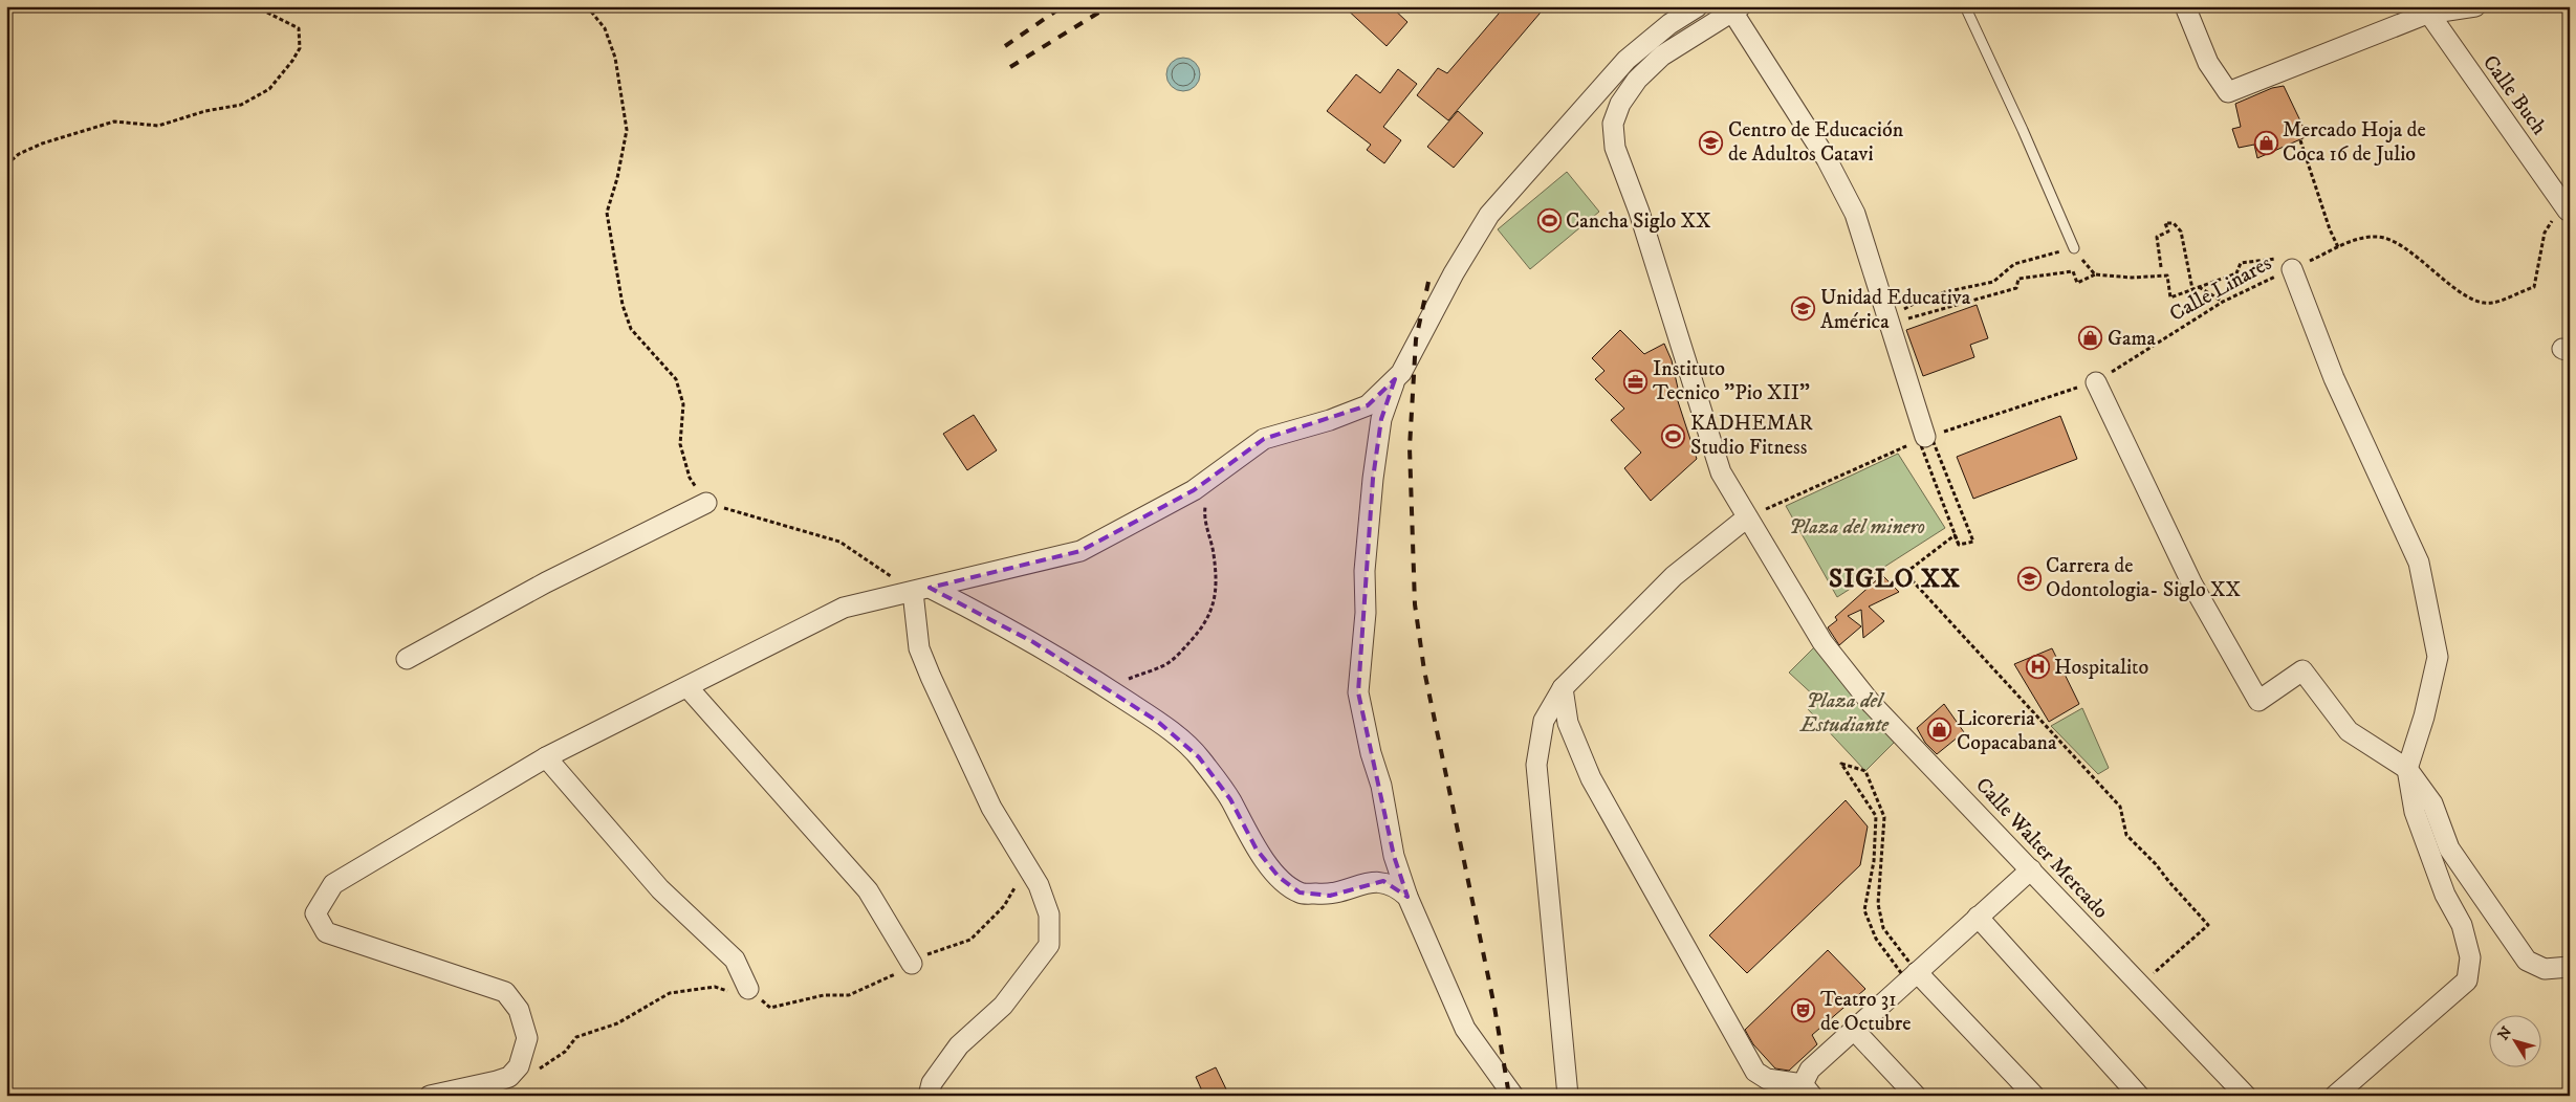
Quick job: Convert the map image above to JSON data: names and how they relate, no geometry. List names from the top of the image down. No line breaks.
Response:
{"streets":{"street":["Calle Buch","Calle Walter Mercado"],"path":["Calle Linares"]},"crossings":[["Calle Linares","Calle Walter Mercado"]],"districts":["SIGLO XX"],"parks":["Plaza del minero","Plaza del Estudiante"],"places":{"school or university":["Centro de Educación de Adultos Catavi","Unidad Educativa América","Carrera de Odontologia- Siglo XX"],"shop":["Mercado Hoja de Coca 16 de Julio","Gama","Licoreria Copacabana"],"sports":["Cancha Siglo XX","KADHEMAR Studio Fitness"],"office":["Instituto Tecnico \"Pio XII\""],"hospital":["Hospitalito"],"theatre":["Teatro 31 de Octubre"]},"north":"top left"}
